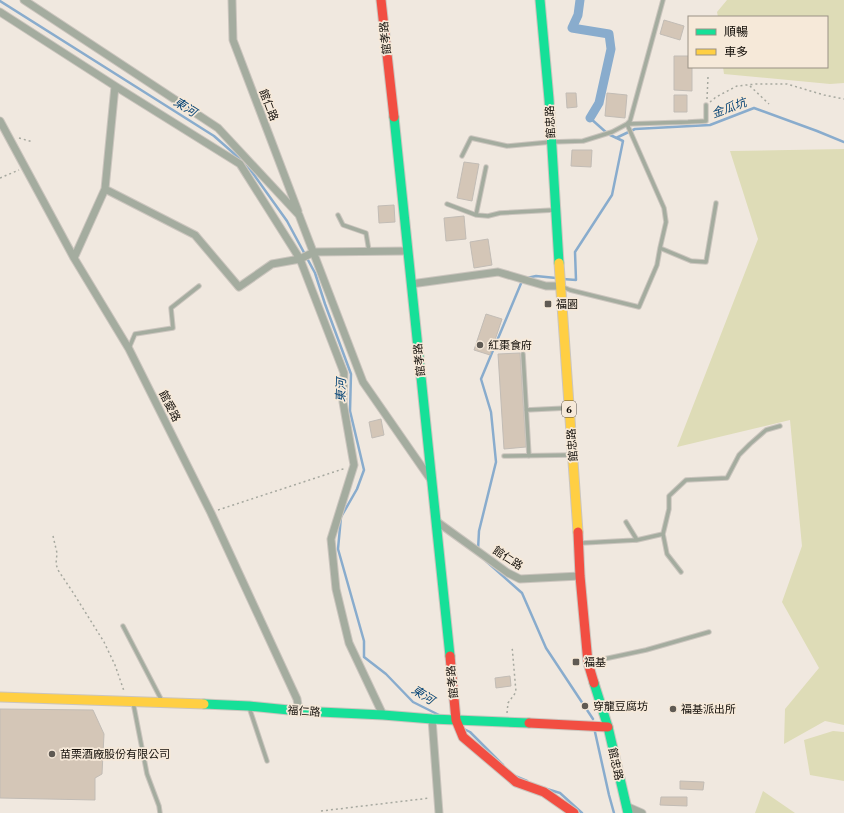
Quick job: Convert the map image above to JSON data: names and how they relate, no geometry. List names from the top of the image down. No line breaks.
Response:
{"streets":{"street":["館孝路","館仁路","館忠路","館愛路","6","福仁路"]},"crossings":[["館孝路","館仁路"],["館孝路","福仁路"],["館仁路","館忠路"],["館忠路","福仁路"],["館愛路","福仁路"]],"water":["東河","金瓜坑"],"places":{"transit":["福園","福基"],"other":["紅棗食府","穿龍豆腐坊","福基派出所","苗栗酒廠股份有限公司"]},"legend":["順暢","車多"]}
